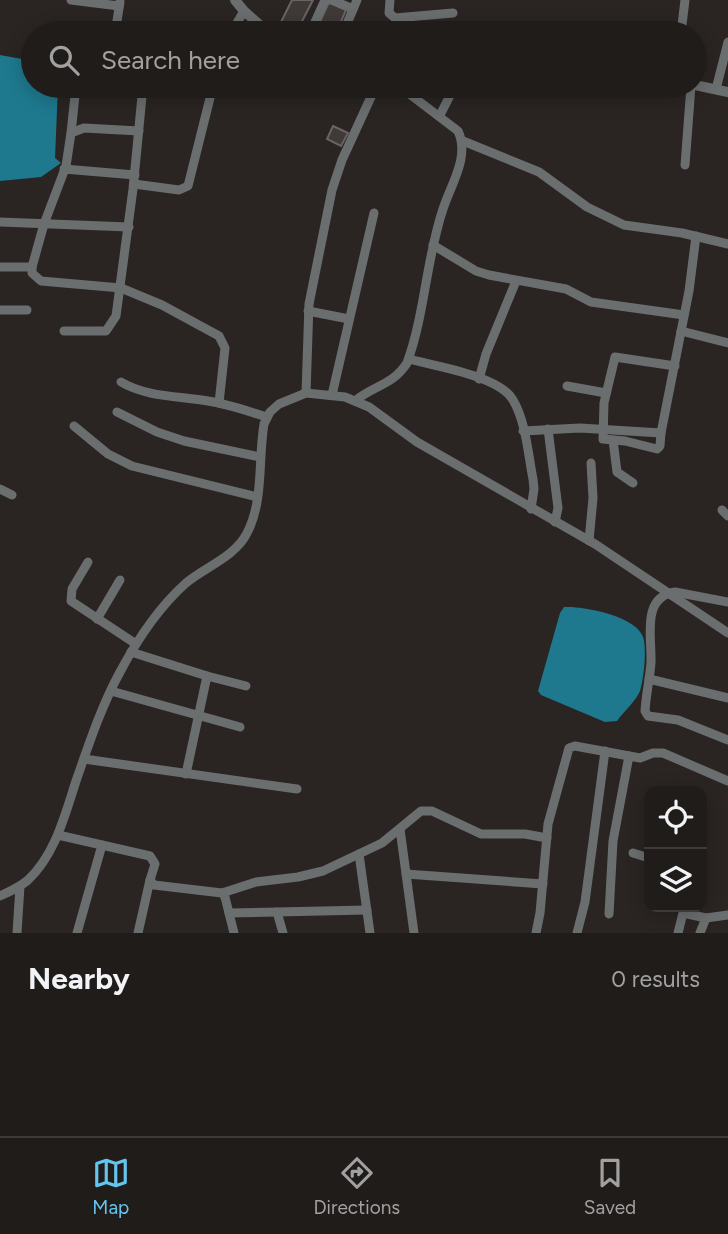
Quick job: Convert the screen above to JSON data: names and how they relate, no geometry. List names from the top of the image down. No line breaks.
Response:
{"page":{"search":"Search here","heading":["Nearby","0 results"],"nav":["Map","Directions","Saved"]}}
